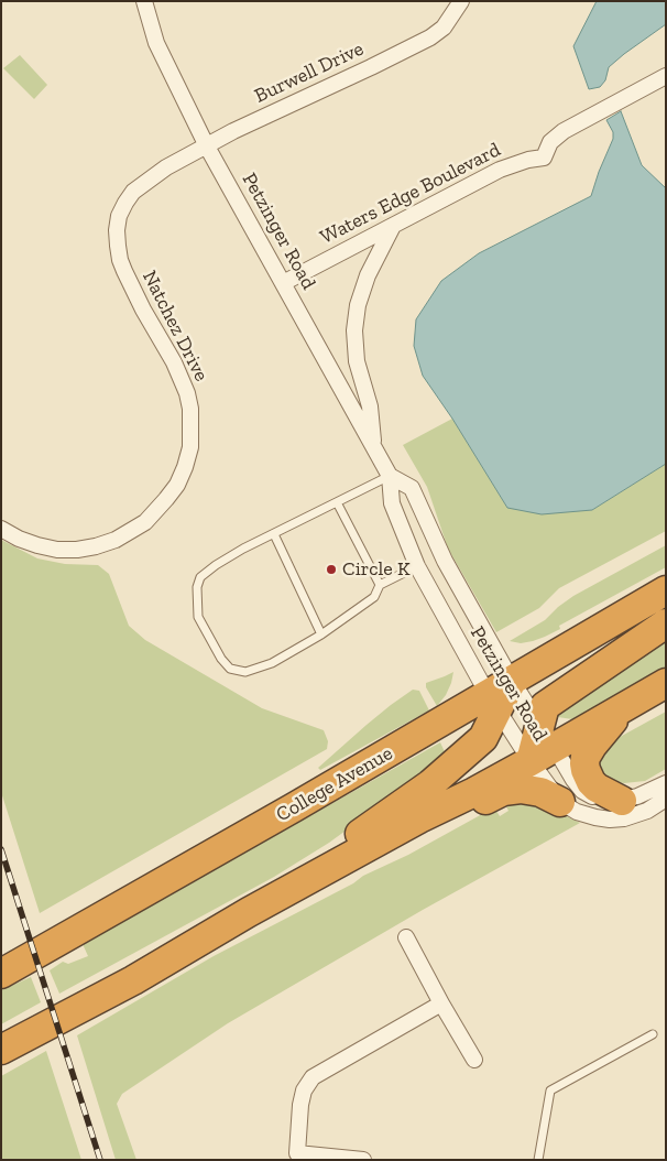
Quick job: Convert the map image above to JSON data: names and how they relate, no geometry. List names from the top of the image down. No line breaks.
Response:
{"streets":{"highway":["College Avenue"],"street":["Burwell Drive","Waters Edge Boulevard","Petzinger Road","Natchez Drive"]},"crossings":[["Burwell Drive","Petzinger Road"],["Burwell Drive","Natchez Drive"],["Waters Edge Boulevard","Petzinger Road"],["Petzinger Road","Natchez Drive"],["Petzinger Road","College Avenue"]],"places":["Circle K"]}
